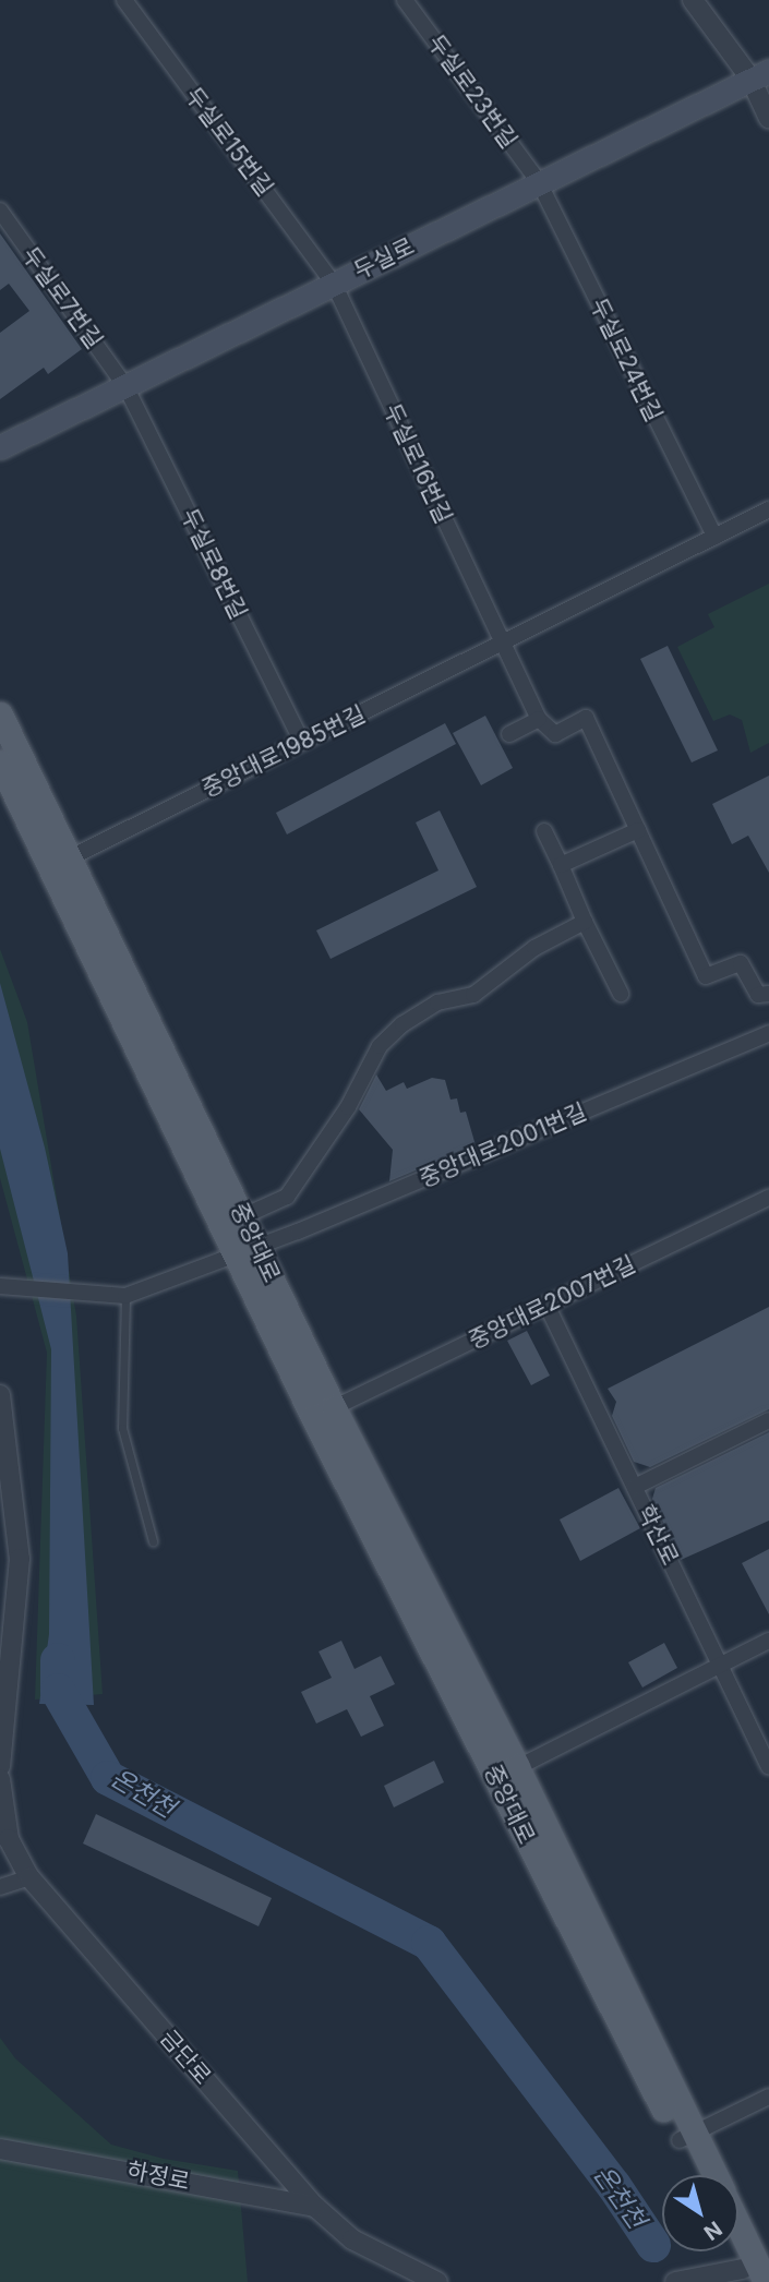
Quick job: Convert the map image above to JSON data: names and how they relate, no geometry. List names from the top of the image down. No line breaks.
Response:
{"streets":{"main road":["두실로","중앙대로"],"street":["두실로23번길","두실로15번길","두실로7번길","두실로24번길","두실로16번길","두실로8번길","중앙대로1985번길","중앙대로2001번길","중앙대로2007번길","학산로","금단로","하정로"]},"crossings":[["두실로23번길","두실로"],["두실로23번길","두실로24번길"],["두실로15번길","두실로"],["두실로15번길","두실로16번길"],["두실로","두실로7번길"],["두실로","두실로24번길"],["두실로","두실로16번길"],["두실로","두실로8번길"],["두실로7번길","두실로8번길"],["두실로24번길","중앙대로1985번길"],["두실로16번길","중앙대로1985번길"],["두실로8번길","중앙대로1985번길"],["중앙대로1985번길","중앙대로"],["중앙대로2001번길","중앙대로"],["중앙대로","중앙대로2007번길"],["중앙대로","학산로"],["중앙대로2007번길","학산로"],["금단로","하정로"]],"water":["온천천"],"north":"bottom right"}
